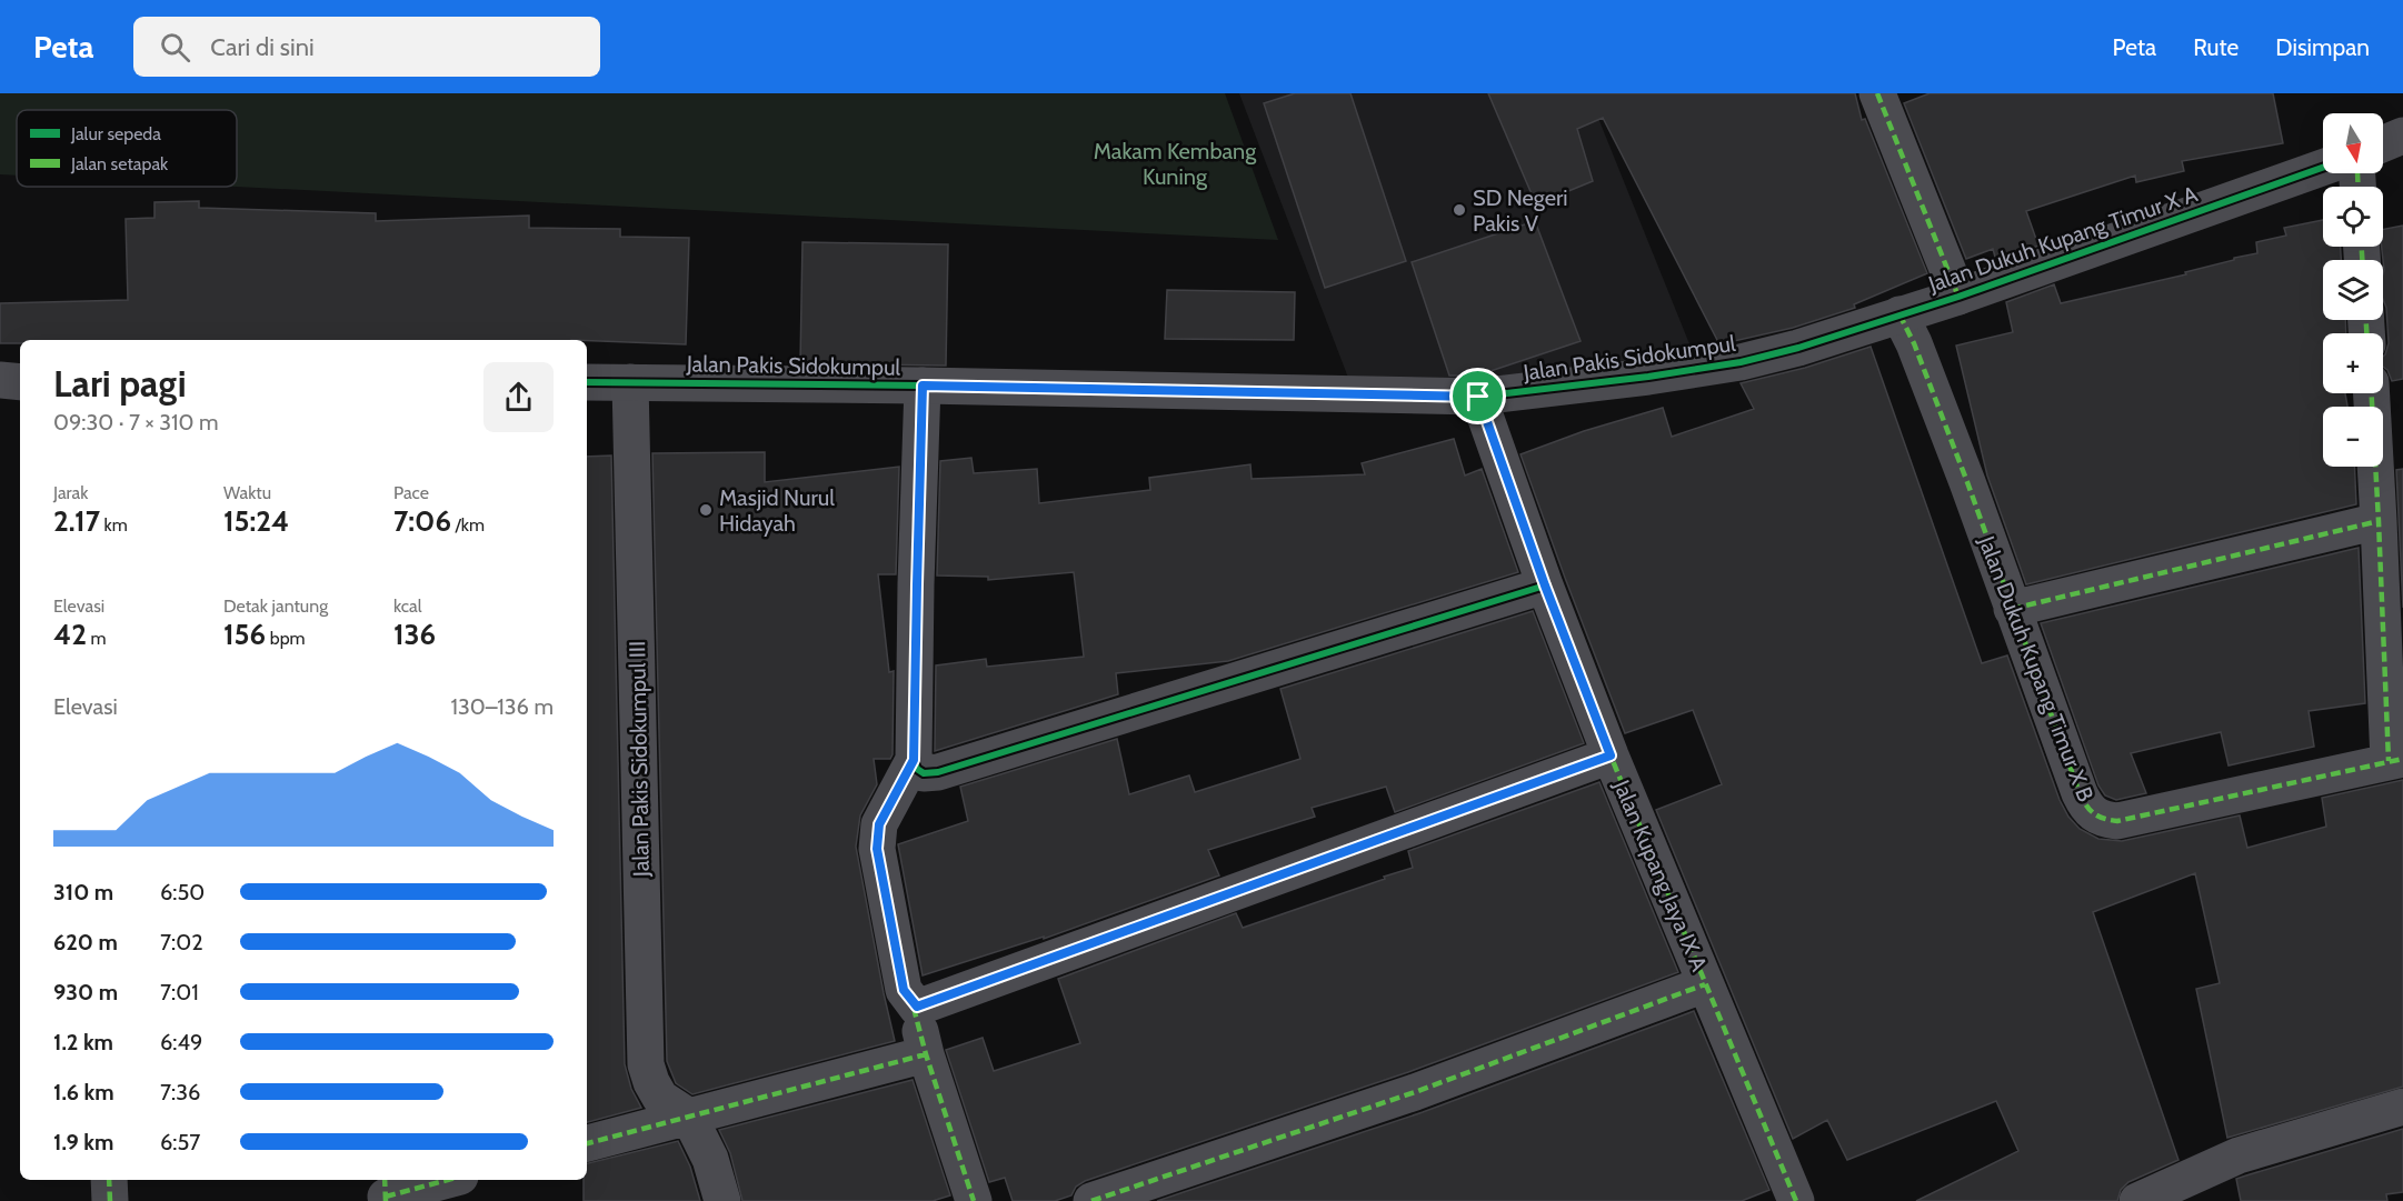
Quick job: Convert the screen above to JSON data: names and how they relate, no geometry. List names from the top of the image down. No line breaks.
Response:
{"streets":{"street":["Jalan Dukuh Kupang Timur X A","Jalan Pakis Sidokumpul","Jalan Dukuh Kupang Timur X B","Jalan Pakis Sidokumpul III","Jalan Kupang Jaya IX A"]},"crossings":[["Jalan Dukuh Kupang Timur X A","Jalan Pakis Sidokumpul"],["Jalan Dukuh Kupang Timur X A","Jalan Dukuh Kupang Timur X B"],["Jalan Pakis Sidokumpul","Jalan Pakis Sidokumpul III"],["Jalan Pakis Sidokumpul","Jalan Kupang Jaya IX A"]],"parks":["Makam Kembang Kuning"],"places":["SD Negeri Pakis V","Masjid Nurul Hidayah"],"legend":["Jalur sepeda","Jalan setapak"],"north":"bottom","page":{"header":"Peta","search":"Cari di sini","nav":["Peta","Rute","Disimpan"],"map_buttons":["+","−"],"heading":["Lari pagi","09:30 · 7 × 310 m"],"stats":[["Jarak","2.17 km"],["Waktu","15:24"],["Pace","7:06 /km"],["Elevasi","42 m"],["Detak jantung","156 bpm"],["kcal","136"]],"chart":["Elevasi","130–136 m"],"list":[{"name":"310 m","note":"6:50"},{"name":"620 m","note":"7:02"},{"name":"930 m","note":"7:01"},{"name":"1.2 km","note":"6:49"},{"name":"1.6 km","note":"7:36"},{"name":"1.9 km","note":"6:57"}]}}
